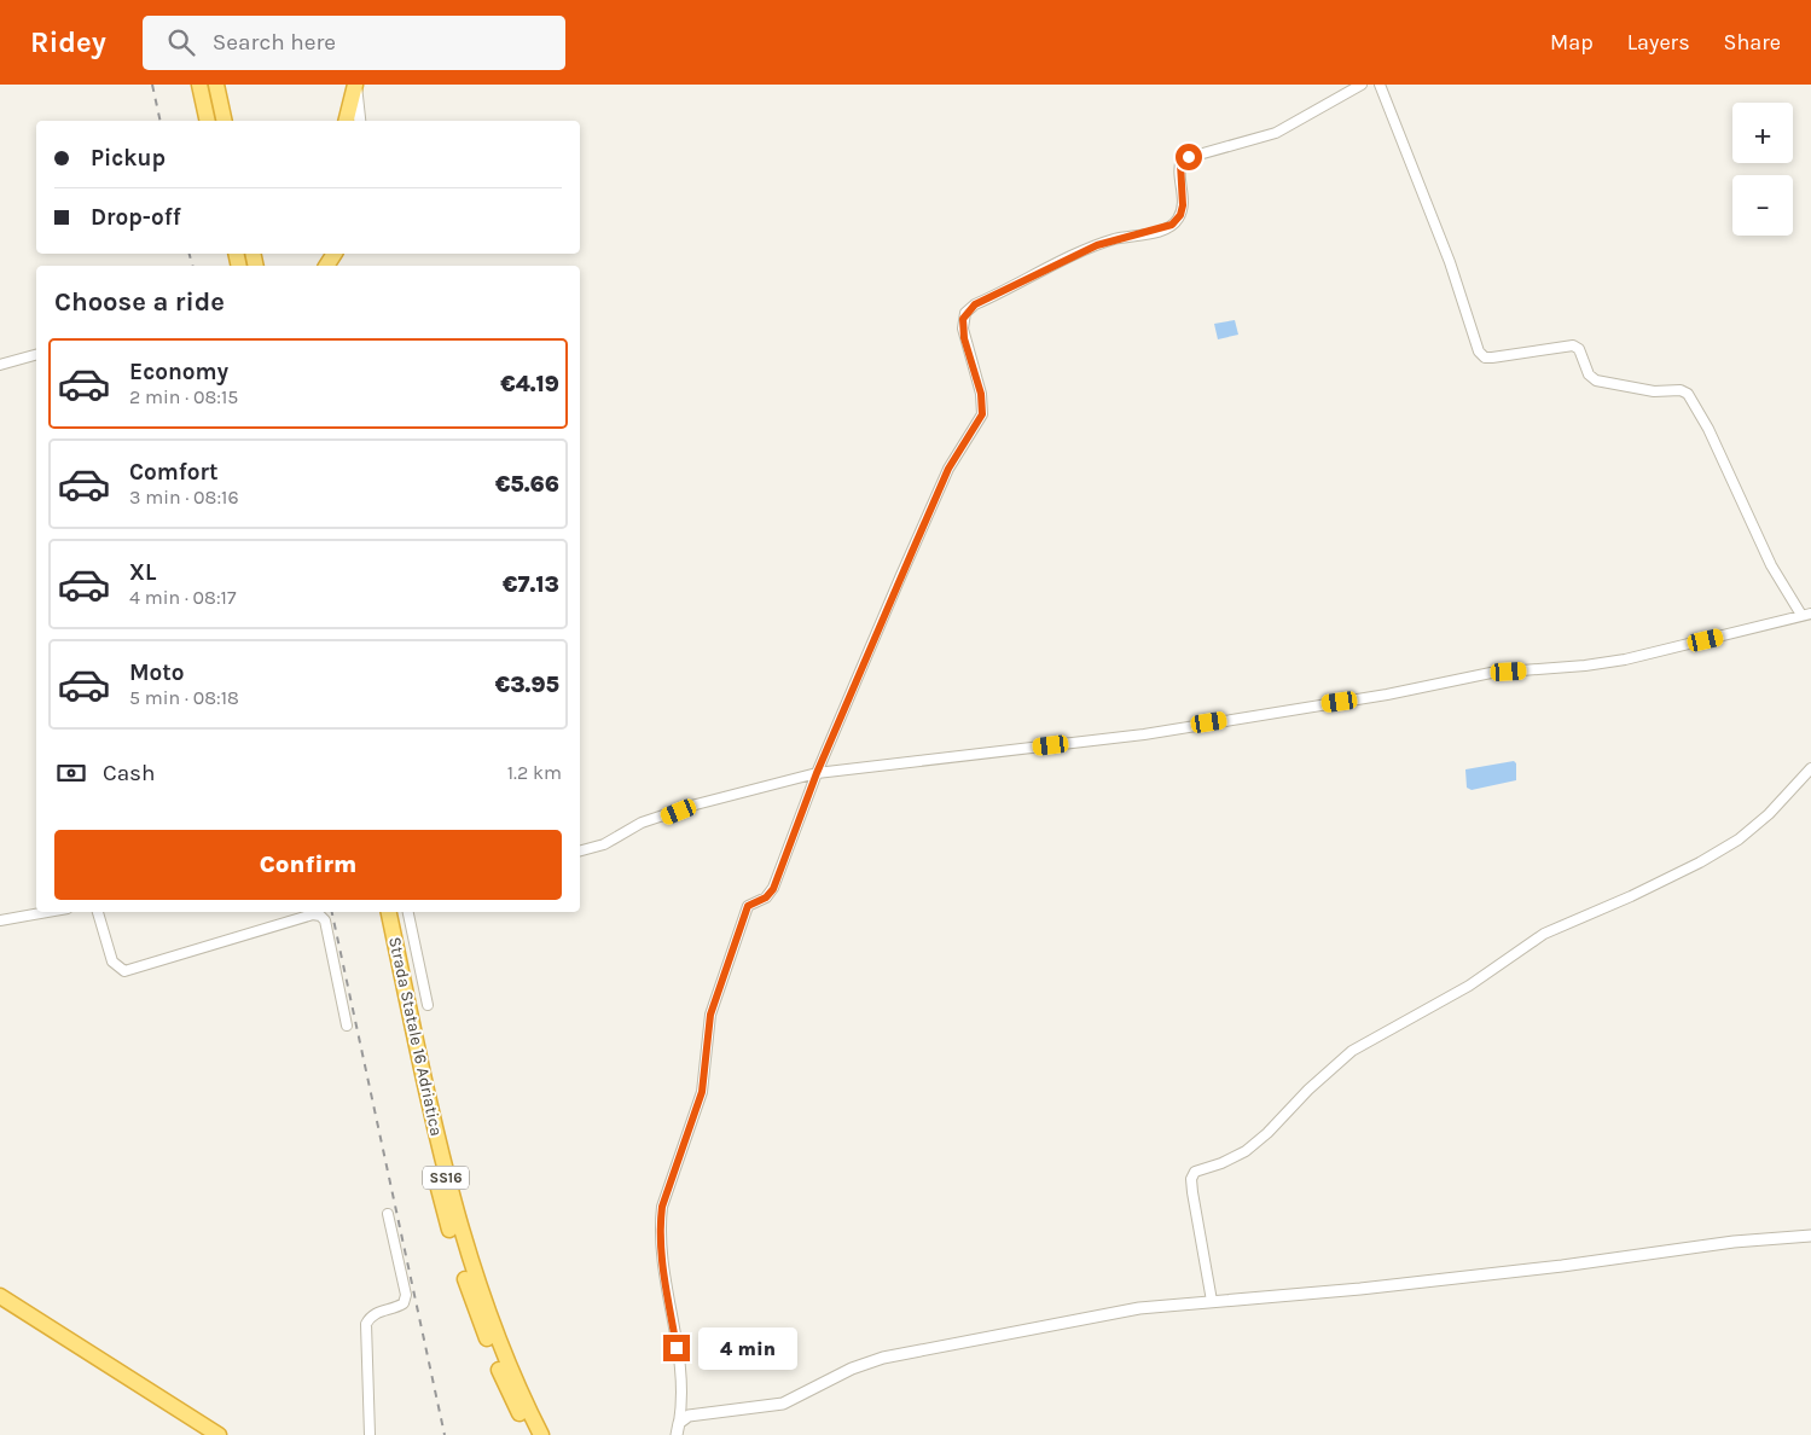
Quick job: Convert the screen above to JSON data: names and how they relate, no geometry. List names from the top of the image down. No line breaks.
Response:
{"streets":{"highway":["Strada Statale 16 Adriatica","SS16"]},"page":{"header":"Ridey","search":"Search here","nav":["Map","Layers","Share"],"map_buttons":["+","−"],"banner":["Pickup","Drop-off"],"heading":"Choose a ride","list":[{"name":"Economy","note":"2 min · 08:15","value":"€4.19"},{"name":"Comfort","note":"3 min · 08:16","value":"€5.66"},{"name":"XL","note":"4 min · 08:17","value":"€7.13"},{"name":"Moto","note":"5 min · 08:18","value":"€3.95"}],"pay":["Cash","1.2 km"],"buttons":"Confirm","bubble":"4 min"}}
